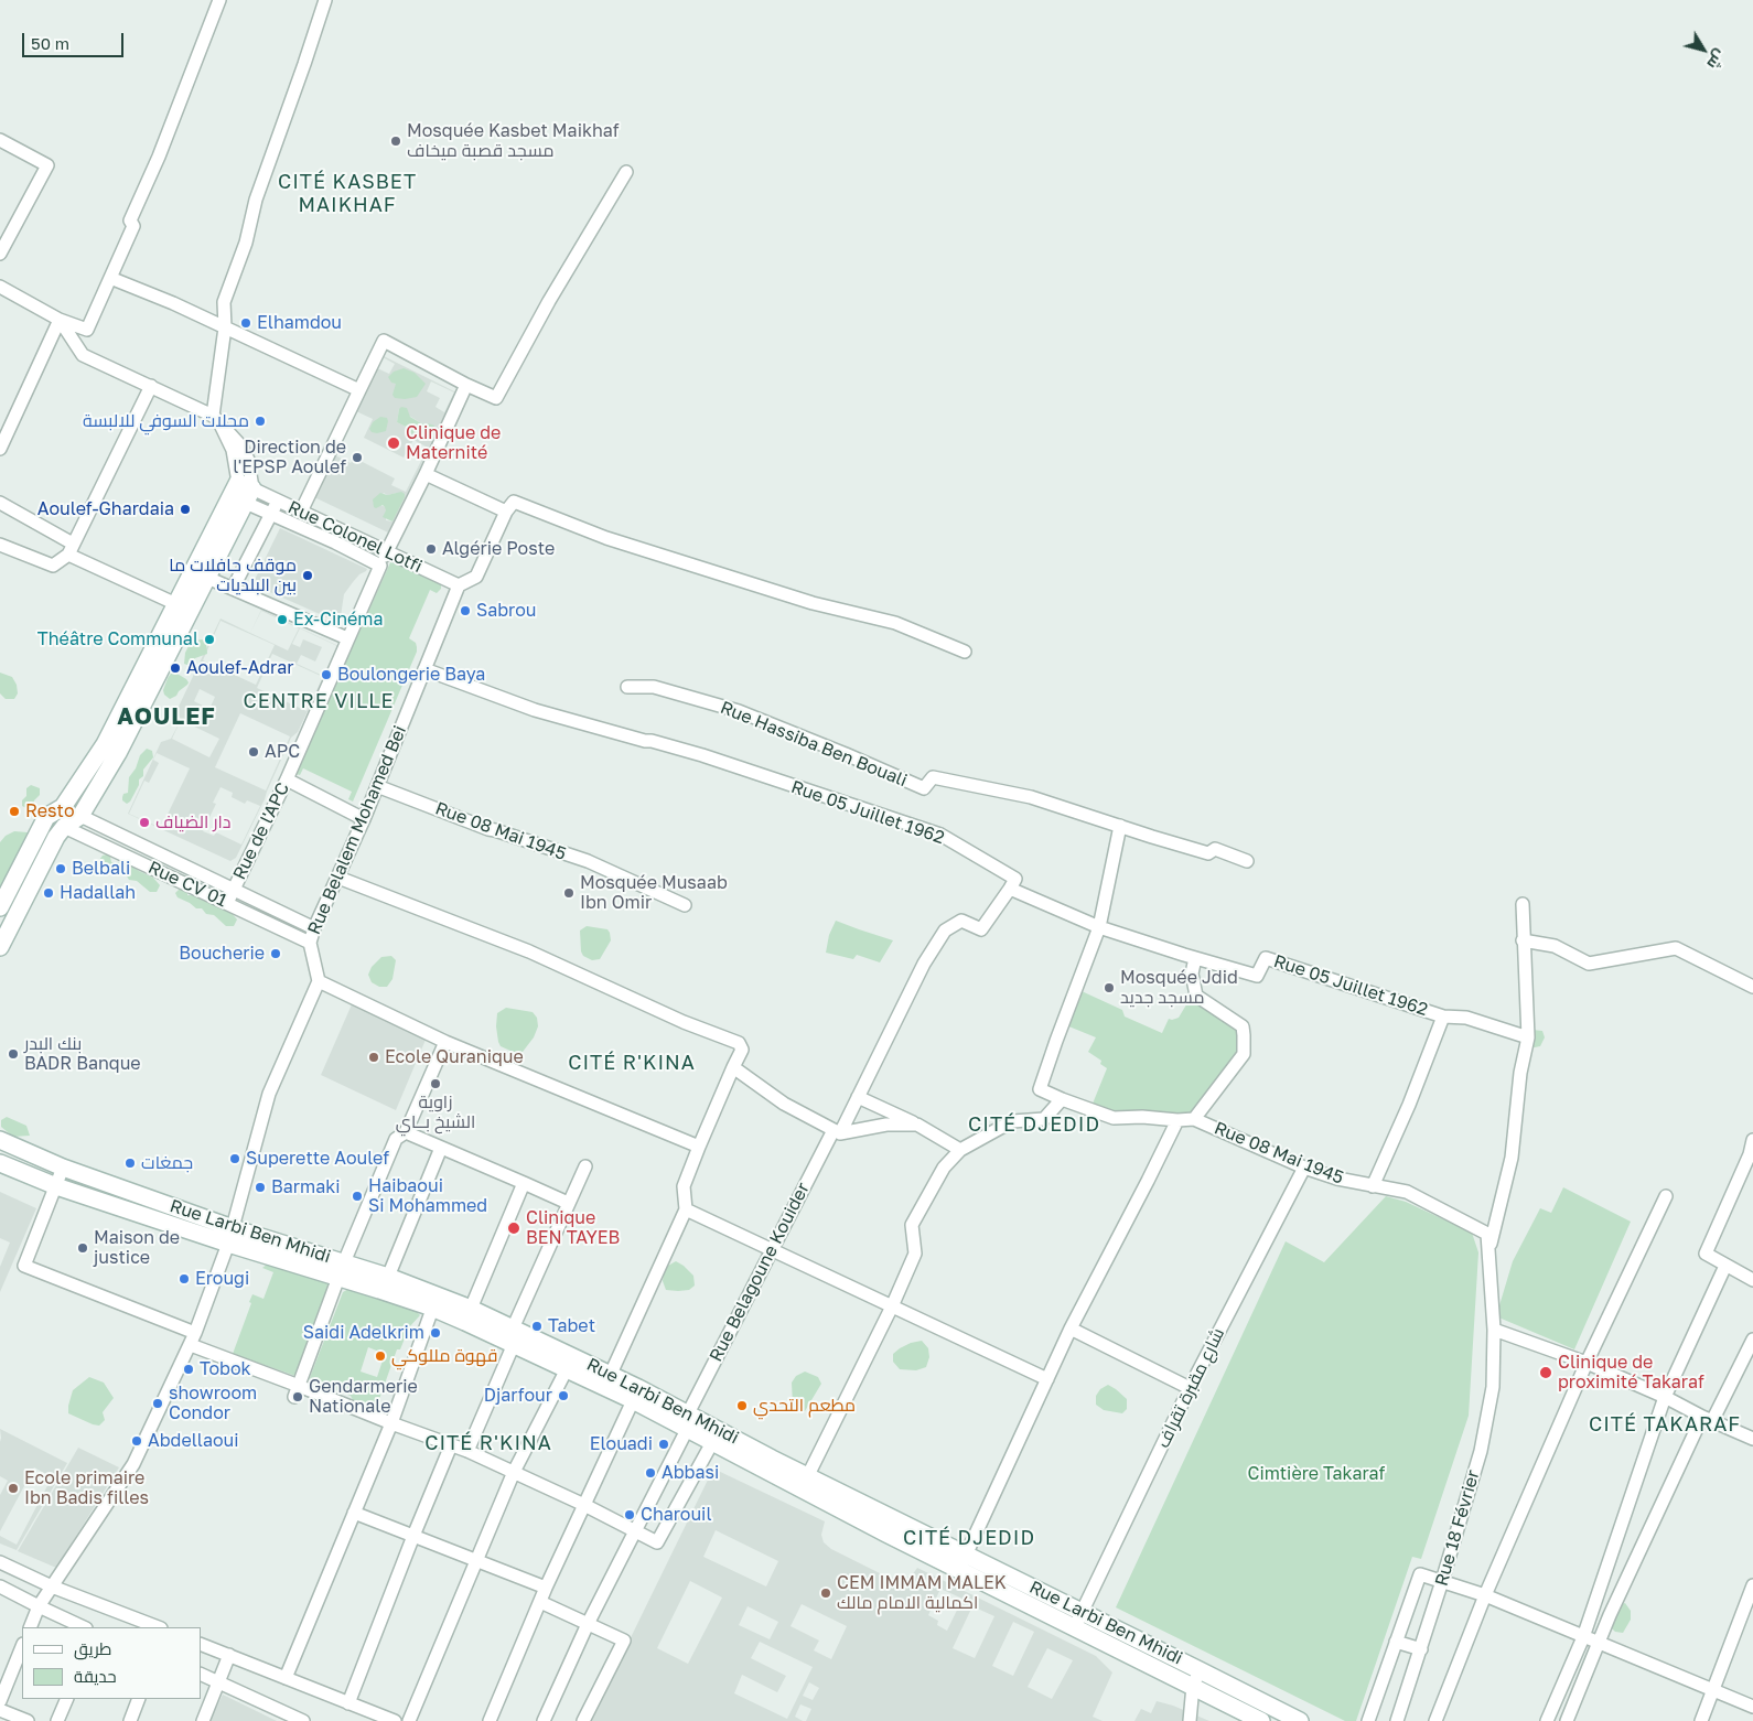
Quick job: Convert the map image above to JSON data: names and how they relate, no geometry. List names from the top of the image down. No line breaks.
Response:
{"streets":{"street":["Rue Colonel Lotfi","Rue Hassiba Ben Bouali","Rue 05 Juillet 1962","Rue Belalem Mohamed Bei","Rue de l'APC","Rue 08 Mai 1945","Rue CV 01","Rue Larbi Ben Mhidi","Rue Belagoune Kouider","شارع مقبرة تقراف","Rue 18 Février"]},"crossings":[["Rue Colonel Lotfi","Rue Belalem Mohamed Bei"],["Rue Colonel Lotfi","Rue de l'APC"],["Rue 05 Juillet 1962","Rue Belalem Mohamed Bei"],["Rue 05 Juillet 1962","Rue 08 Mai 1945"],["Rue 05 Juillet 1962","Rue Belagoune Kouider"],["Rue Belalem Mohamed Bei","Rue 08 Mai 1945"],["Rue Belalem Mohamed Bei","Rue CV 01"],["Rue de l'APC","Rue CV 01"],["Rue 08 Mai 1945","شارع مقبرة تقراف"],["Rue Larbi Ben Mhidi","Rue Belagoune Kouider"],["Rue Larbi Ben Mhidi","شارع مقبرة تقراف"]],"districts":["CITÉ KASBET MAIKHAF","CENTRE VILLE","AOULEF","CITÉ R'KINA","CITÉ DJEDID","CITÉ TAKARAF","CITÉ R'KINA","CITÉ DJEDID"],"parks":["Cimtière Takaraf"],"places":["Mosquée Kasbet Maikhaf مسجد قصبة ميخاف","Elhamdou","محلات السوفي للالبسة","Clinique de Maternité","Direction de l'EPSP Aoulef","Aoulef-Ghardaia","Algérie Poste","موقف حافلات ما بين البلديات","Sabrou","Ex-Cinéma","Théâtre Communal","Aoulef-Adrar","Boulongerie Baya","APC","Resto","دار الضياف","Belbali","Hadallah","Mosquée Musaab Ibn Omir","Boucherie","Mosquée Jdid مسجد جديد","بنك البدر BADR Banque","Ecole Quranique","زاوية الشيخ بــاي","Superette Aoulef","جمغات","Barmaki","Haibaoui Si Mohammed","Clinique BEN TAYEB","Maison de justice","Erougi","Tabet","Saidi Adelkrim","قهوة مللوكي","Tobok","Clinique de proximité Takaraf","Djarfour","Gendarmerie Nationale","showroom Condor","مطعم التحدي","Abdellaoui","Elouadi","Abbasi","Ecole primaire Ibn Badis filles","Charouil","CEM IMMAM MALEK اكمالية الامام مالك"],"legend":["طريق","حديقة"],"scale_bar":"50 m","north":"bottom right"}
